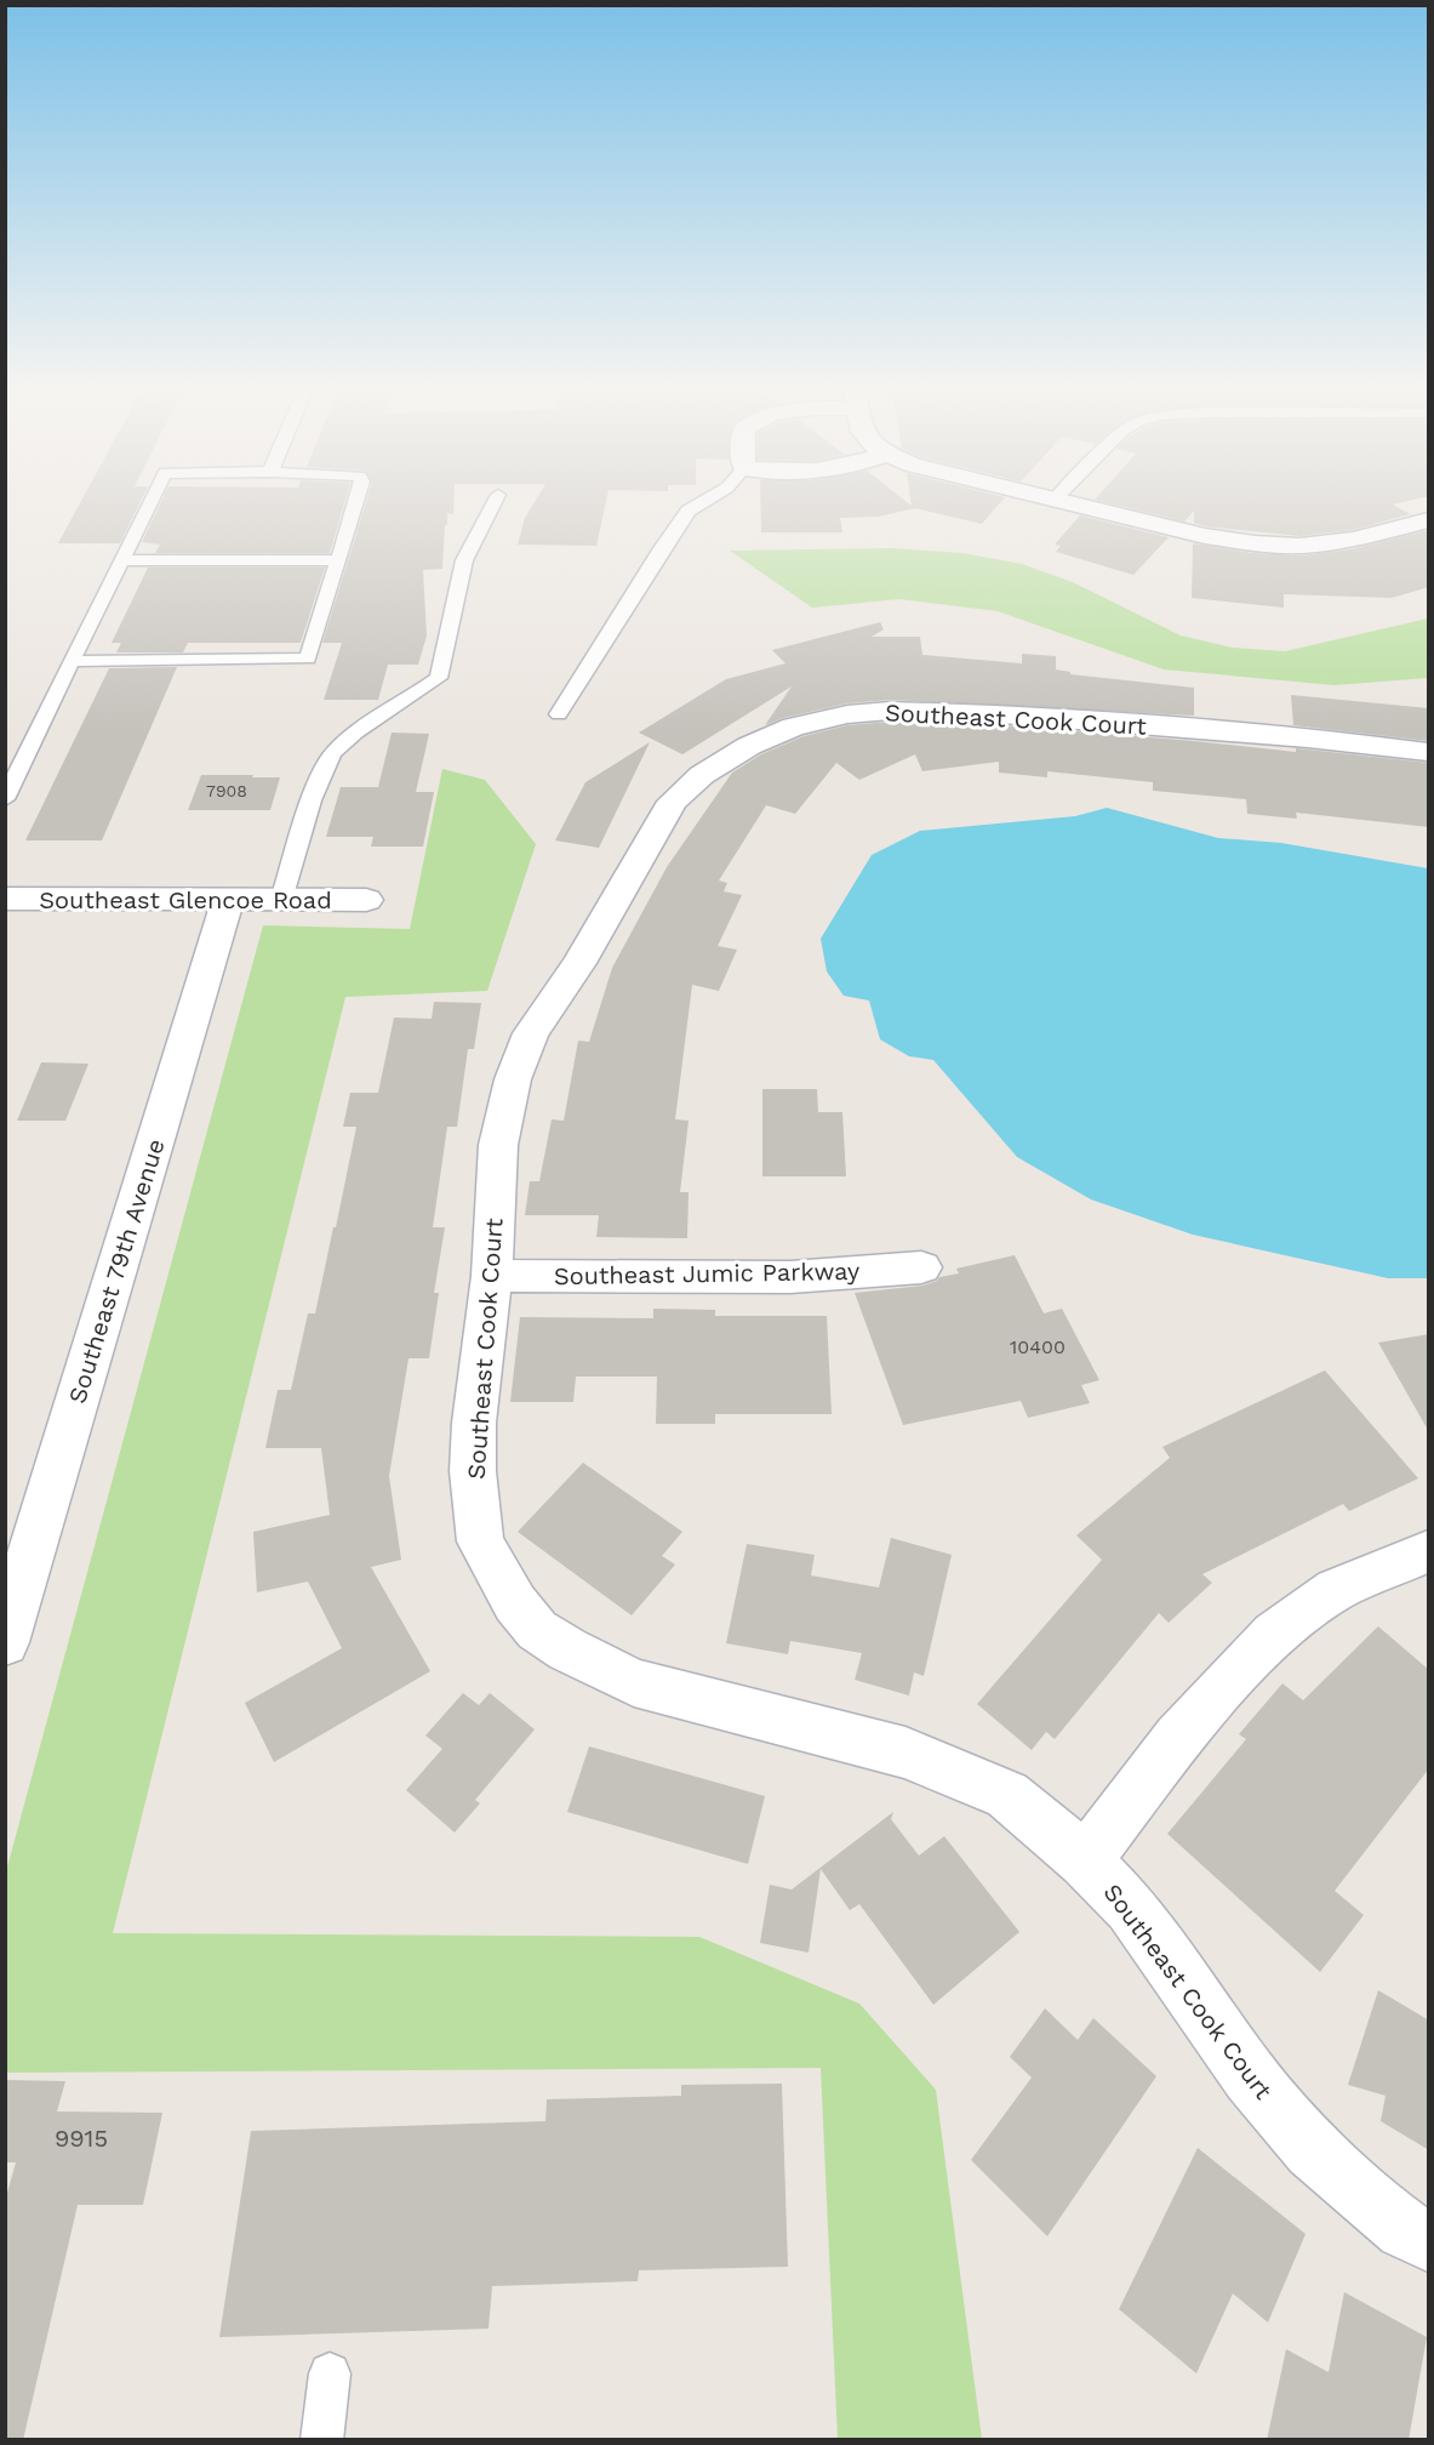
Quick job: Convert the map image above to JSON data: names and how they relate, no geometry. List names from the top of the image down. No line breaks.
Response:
{"streets":{"street":["Southeast Cook Court","Southeast Glencoe Road","Southeast 79th Avenue","Southeast Jumic Parkway"]},"crossings":[["Southeast Cook Court","Southeast Jumic Parkway"],["Southeast Glencoe Road","Southeast 79th Avenue"]],"house_numbers":["7908","10400","9915"]}
